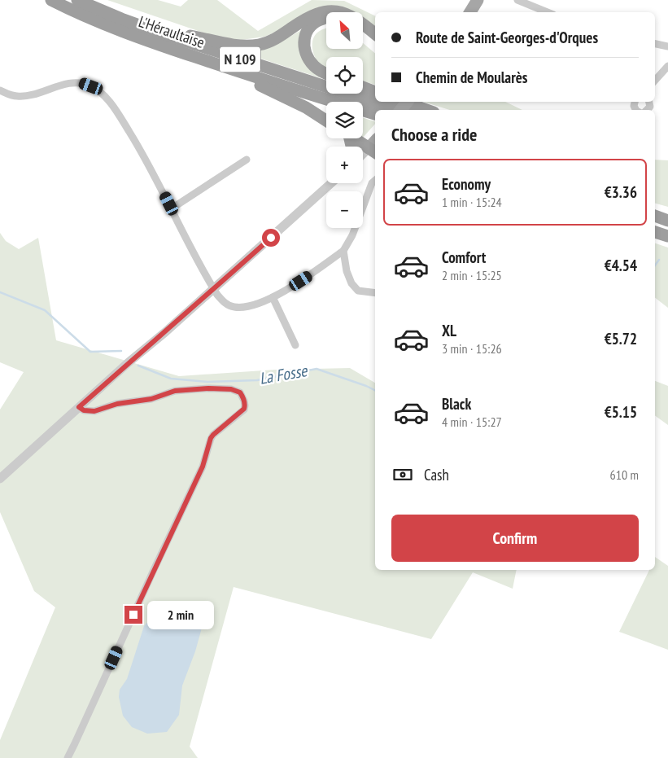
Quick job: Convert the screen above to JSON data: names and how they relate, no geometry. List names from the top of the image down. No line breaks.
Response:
{"streets":{"highway":["L'Héraultaise","N 109"]},"water":["La Fosse"],"north":"top left","page":{"map_buttons":["+","−"],"banner":["Route de Saint-Georges-d'Orques","Chemin de Moularès"],"heading":"Choose a ride","list":[{"name":"Economy","note":"1 min · 15:24","value":"€3.36"},{"name":"Comfort","note":"2 min · 15:25","value":"€4.54"},{"name":"XL","note":"3 min · 15:26","value":"€5.72"},{"name":"Black","note":"4 min · 15:27","value":"€5.15"}],"pay":["Cash","610 m"],"buttons":"Confirm","bubble":"2 min"}}
